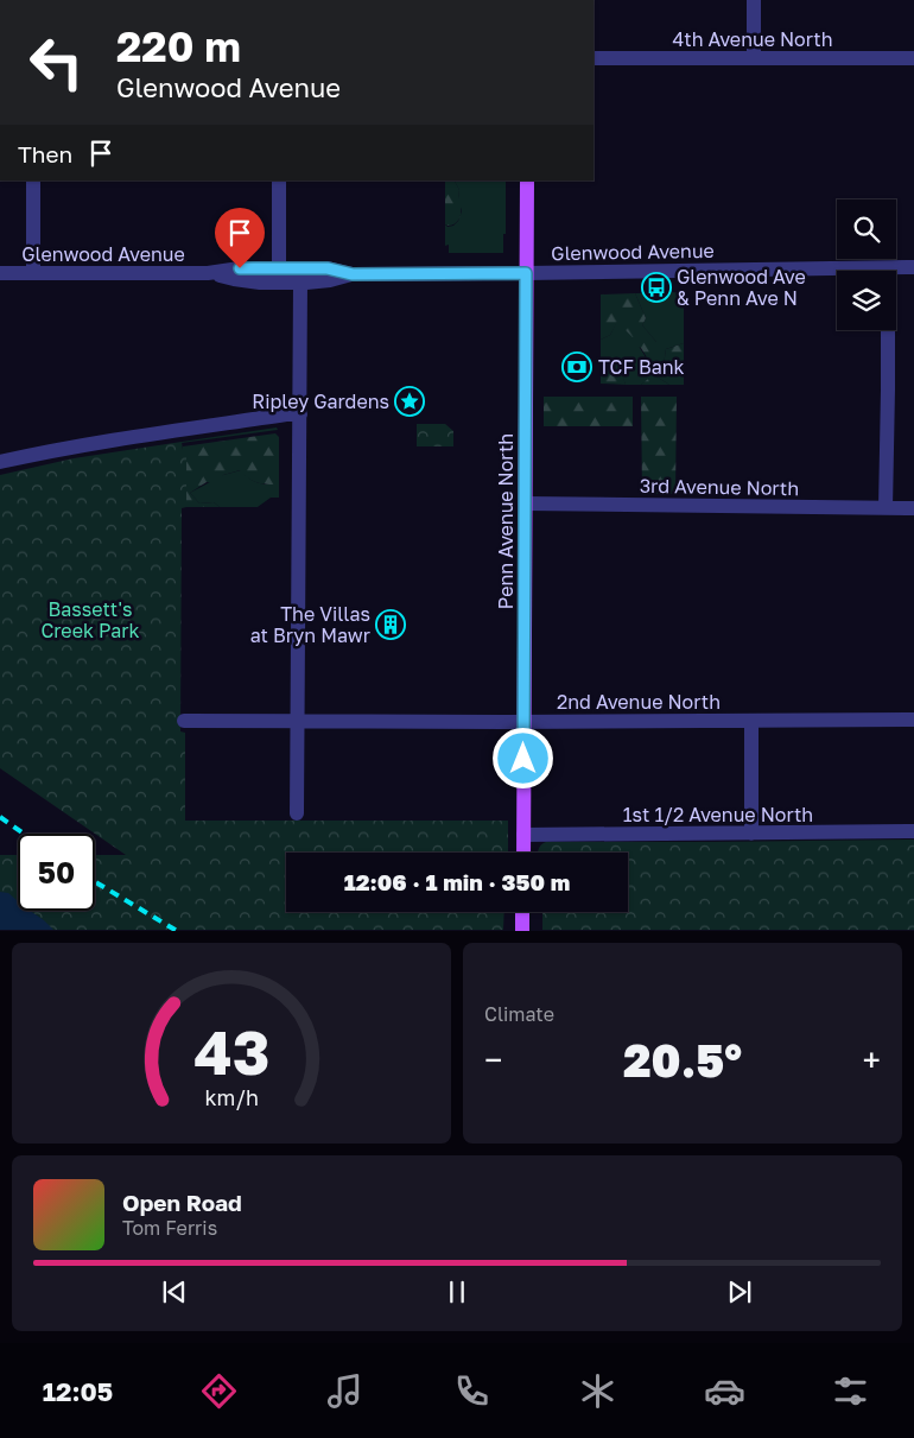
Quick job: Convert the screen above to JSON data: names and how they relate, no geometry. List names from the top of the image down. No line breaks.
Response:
{"streets":{"main road":["Penn Avenue North"],"street":["4th Avenue North","Glenwood Avenue","3rd Avenue North","2nd Avenue North","1st 1/2 Avenue North"]},"crossings":[["Glenwood Avenue","Penn Avenue North"],["3rd Avenue North","Penn Avenue North"],["Penn Avenue North","2nd Avenue North"],["Penn Avenue North","1st 1/2 Avenue North"]],"parks":["Bassett's Creek Park"],"places":{"bus stop":["Glenwood Ave & Penn Ave N"],"bank":["TCF Bank"],"place":["Ripley Gardens"],"building":["The Villas at Bryn Mawr"]},"page":{"turn":["220 m","Glenwood Avenue"],"then":"Then","limit":"50","trip":"12:06 · 1 min · 350 m","tile":"Climate","heat":["−","20.5°","+"],"song":["Open Road","Tom Ferris"],"tabs":"12:05","gauge":["43","km/h"]}}
